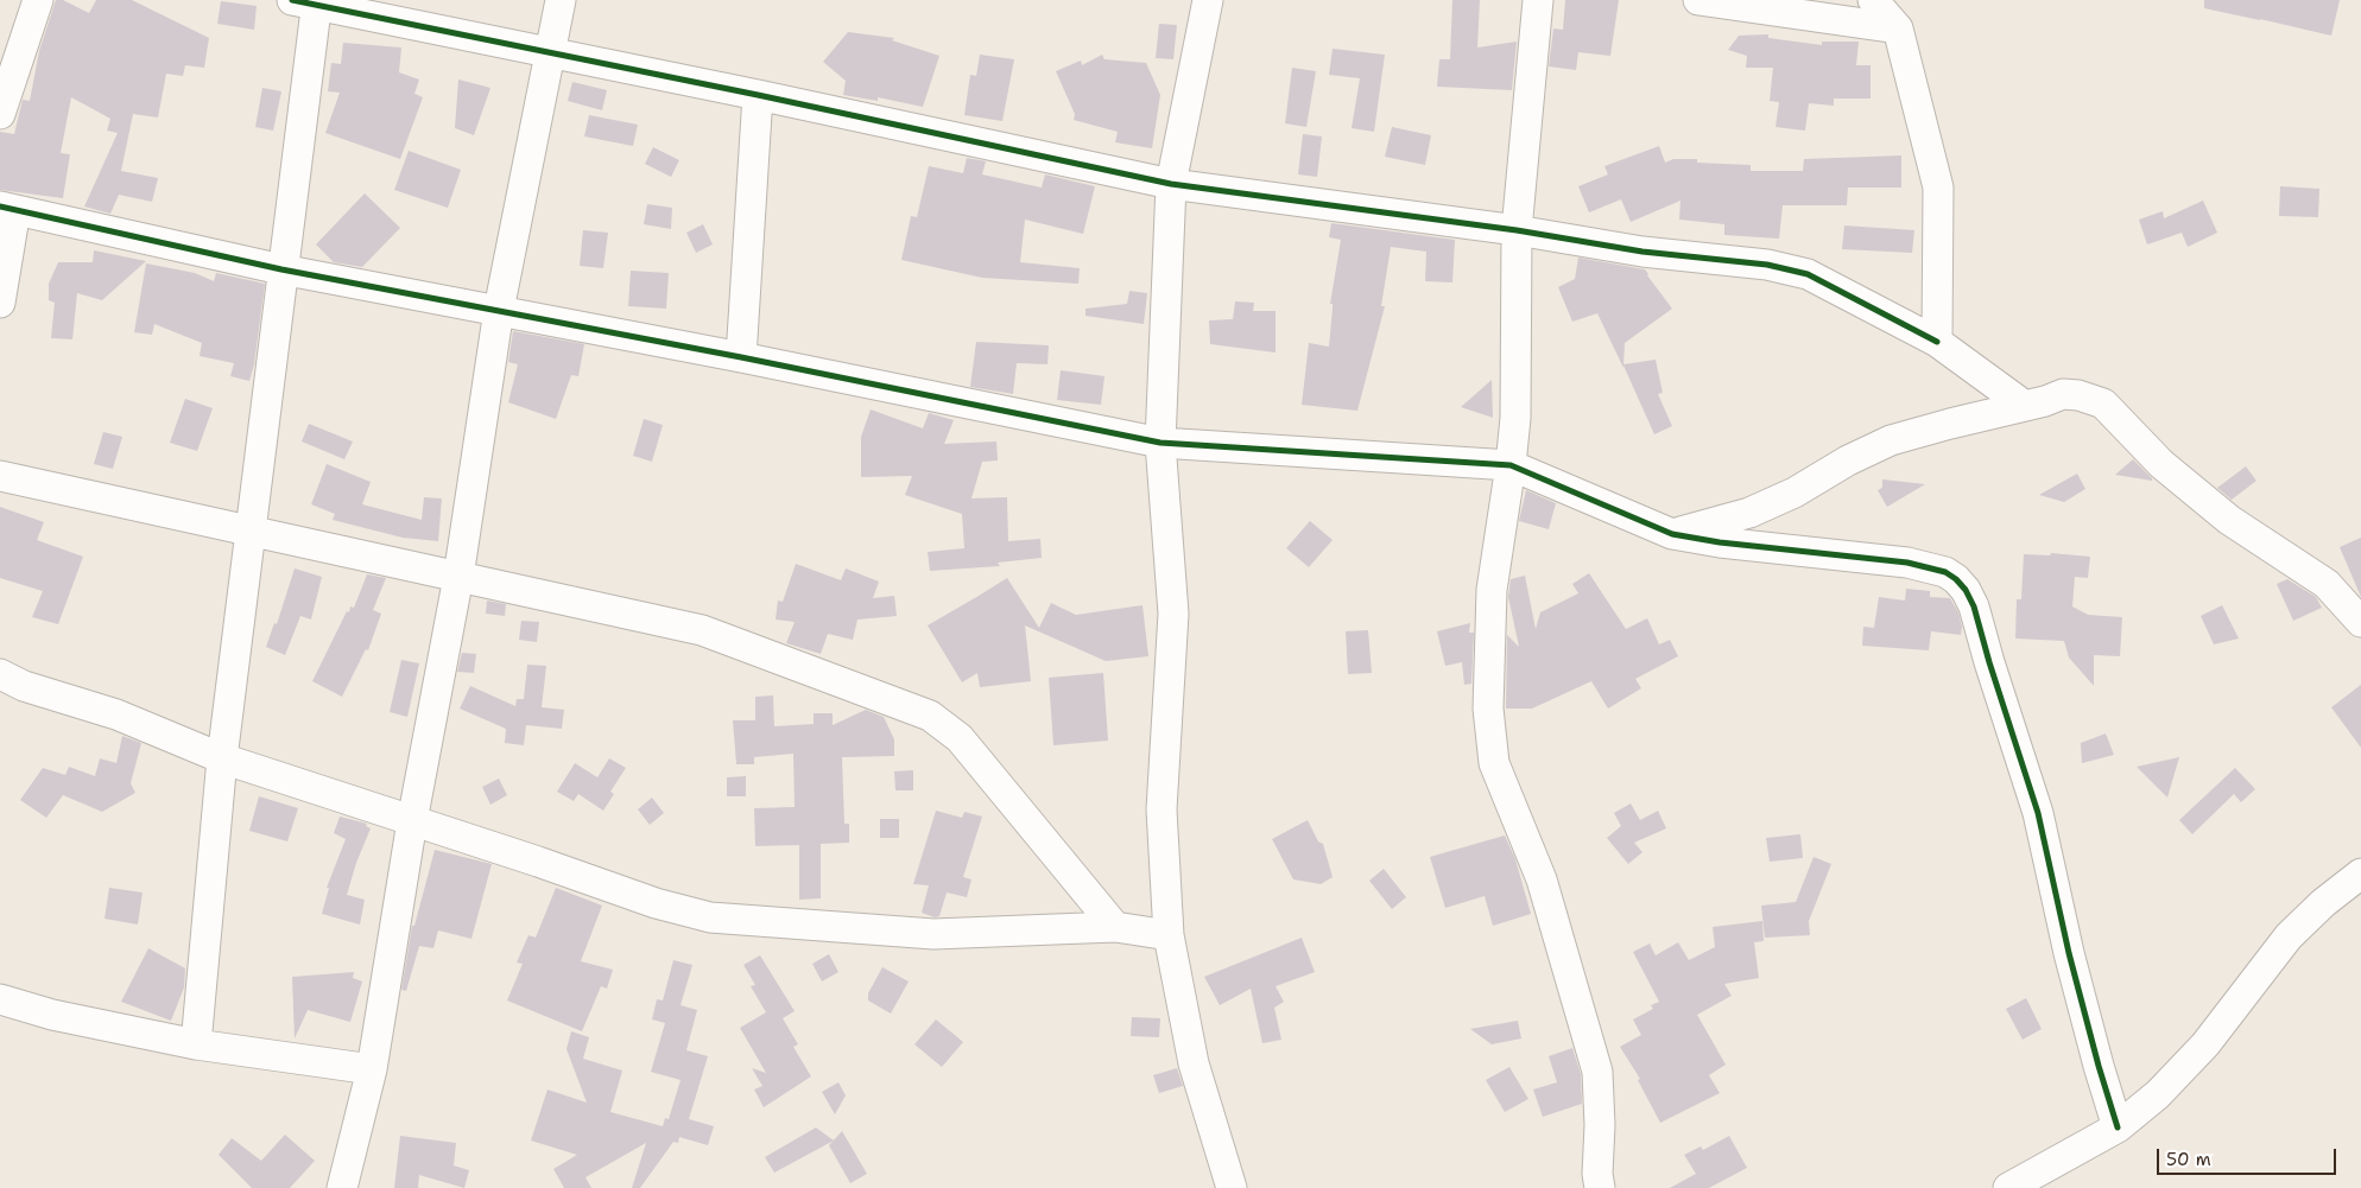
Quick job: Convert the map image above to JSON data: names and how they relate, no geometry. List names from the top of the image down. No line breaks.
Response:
{"scale_bar":"50 m"}
